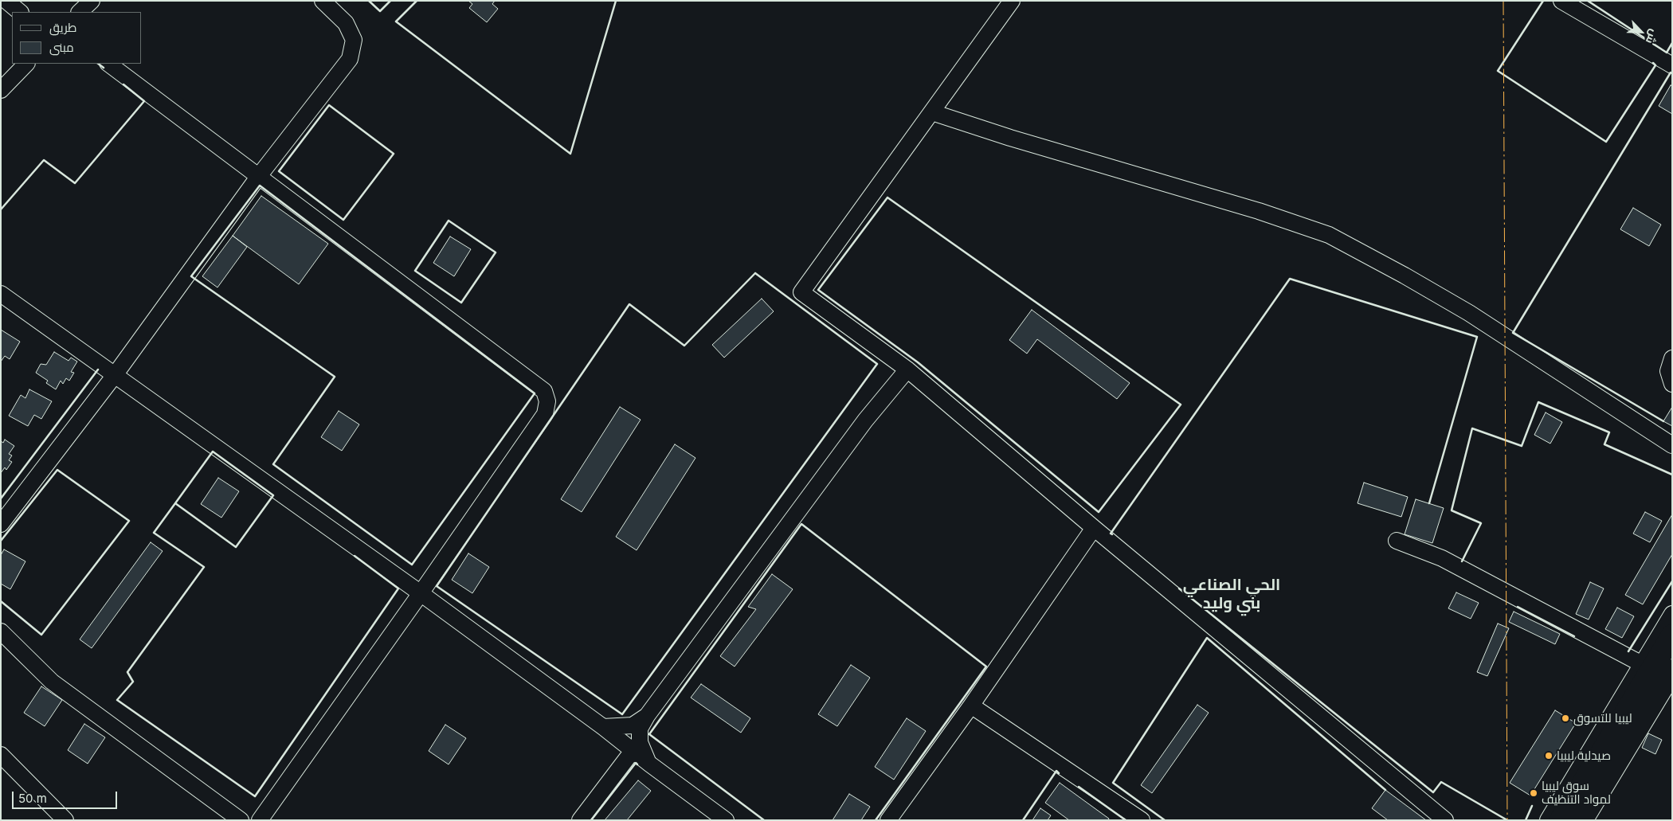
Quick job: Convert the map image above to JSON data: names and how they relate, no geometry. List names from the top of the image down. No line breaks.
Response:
{"districts":["الحي الصناعي بني وليد"],"places":["ليبيا للتسوق","صيدلية ليبيا","سوق ليبيا لمواد التنظيف"],"legend":["طريق","مبنى"],"scale_bar":"50 m","north":"bottom right"}
